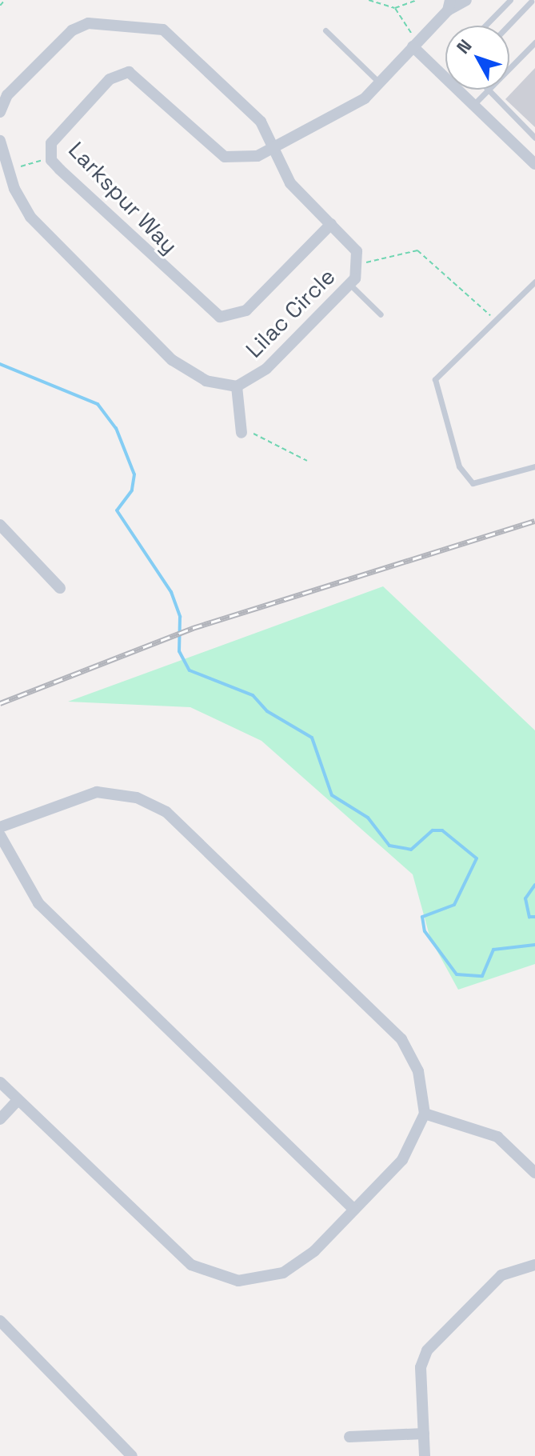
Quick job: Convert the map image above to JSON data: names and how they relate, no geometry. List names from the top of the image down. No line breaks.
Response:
{"streets":{"street":["Larkspur Way","Lilac Circle"]},"crossings":[["Larkspur Way","Lilac Circle"]],"north":"top left"}
